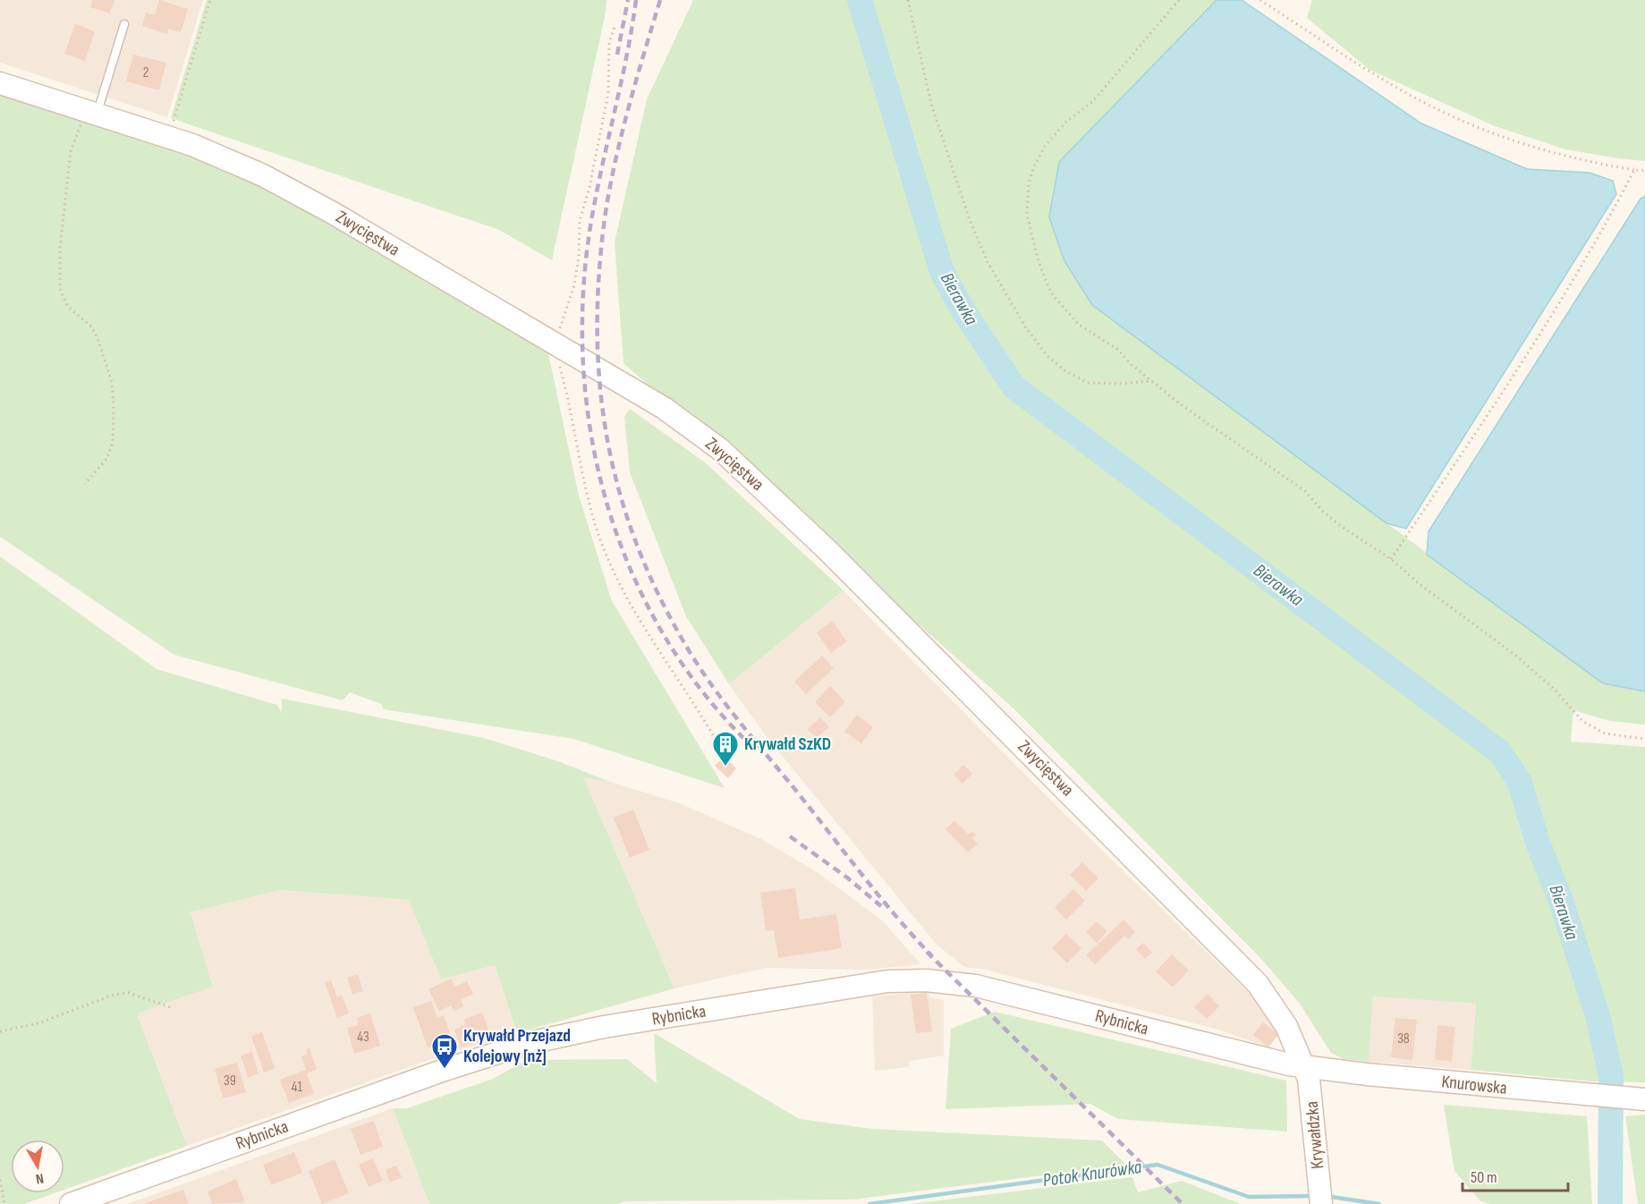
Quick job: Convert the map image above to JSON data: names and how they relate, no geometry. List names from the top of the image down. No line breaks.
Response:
{"streets":{"main road":["Zwycięstwa","Rybnicka","Knurowska","Krywałdzka"]},"crossings":[["Zwycięstwa","Rybnicka"],["Zwycięstwa","Knurowska"],["Zwycięstwa","Krywałdzka"],["Rybnicka","Knurowska"],["Rybnicka","Krywałdzka"],["Knurowska","Krywałdzka"]],"water":["Bierawka","Potok Knurówka"],"places":{"building":["Krywałd SzKD"],"bus stop":["Krywałd Przejazd Kolejowy [nż]"]},"house_numbers":["2","43","38","39","41"],"scale_bar":"50 m","north":"bottom"}
